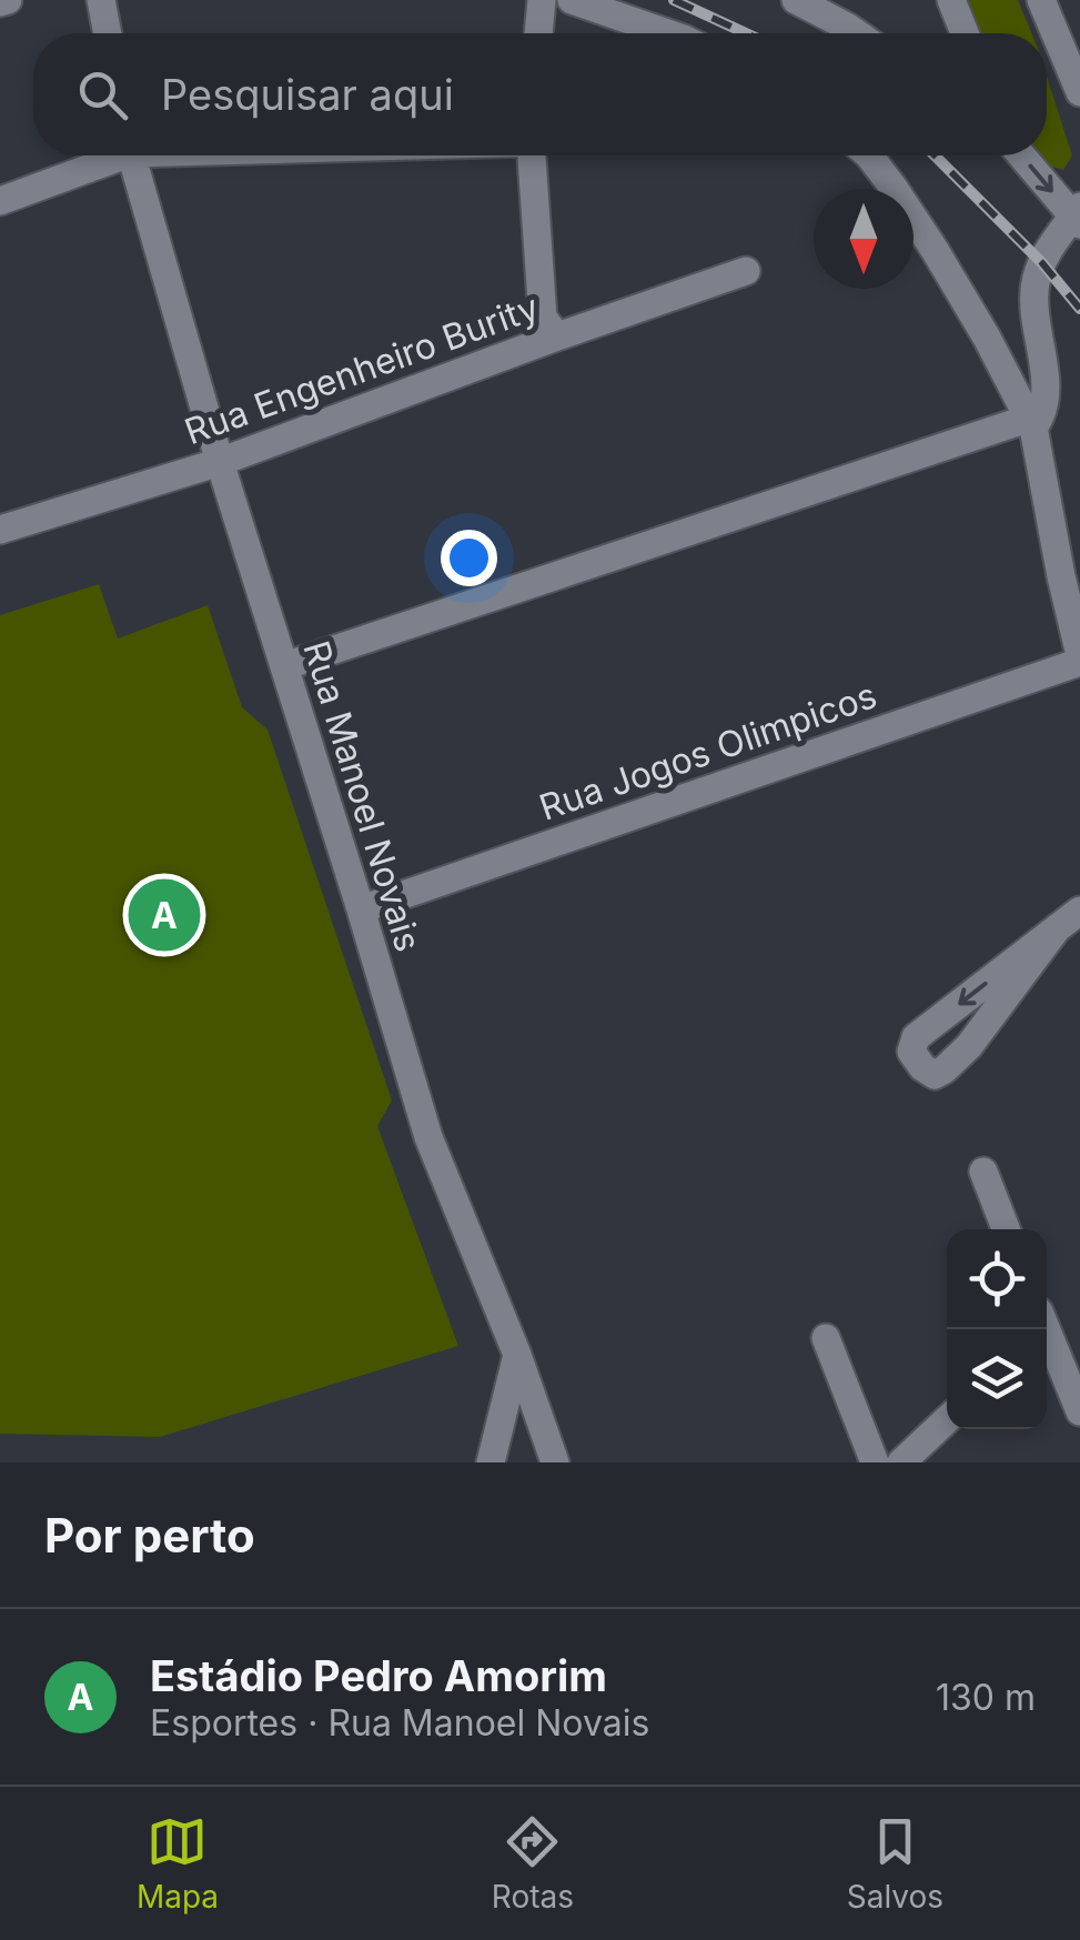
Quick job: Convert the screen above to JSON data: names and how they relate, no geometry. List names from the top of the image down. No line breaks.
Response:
{"streets":{"street":["Rua Engenheiro Burity","Rua Jogos Olimpicos","Rua Manoel Novais"]},"crossings":[["Rua Engenheiro Burity","Rua Manoel Novais"],["Rua Jogos Olimpicos","Rua Manoel Novais"]],"north":"bottom","page":{"search":"Pesquisar aqui","pins":"A","heading":"Por perto","list":[{"mark":"A","name":"Estádio Pedro Amorim","note":"Esportes · Rua Manoel Novais","value":"130 m"}],"nav":["Mapa","Rotas","Salvos"]}}
